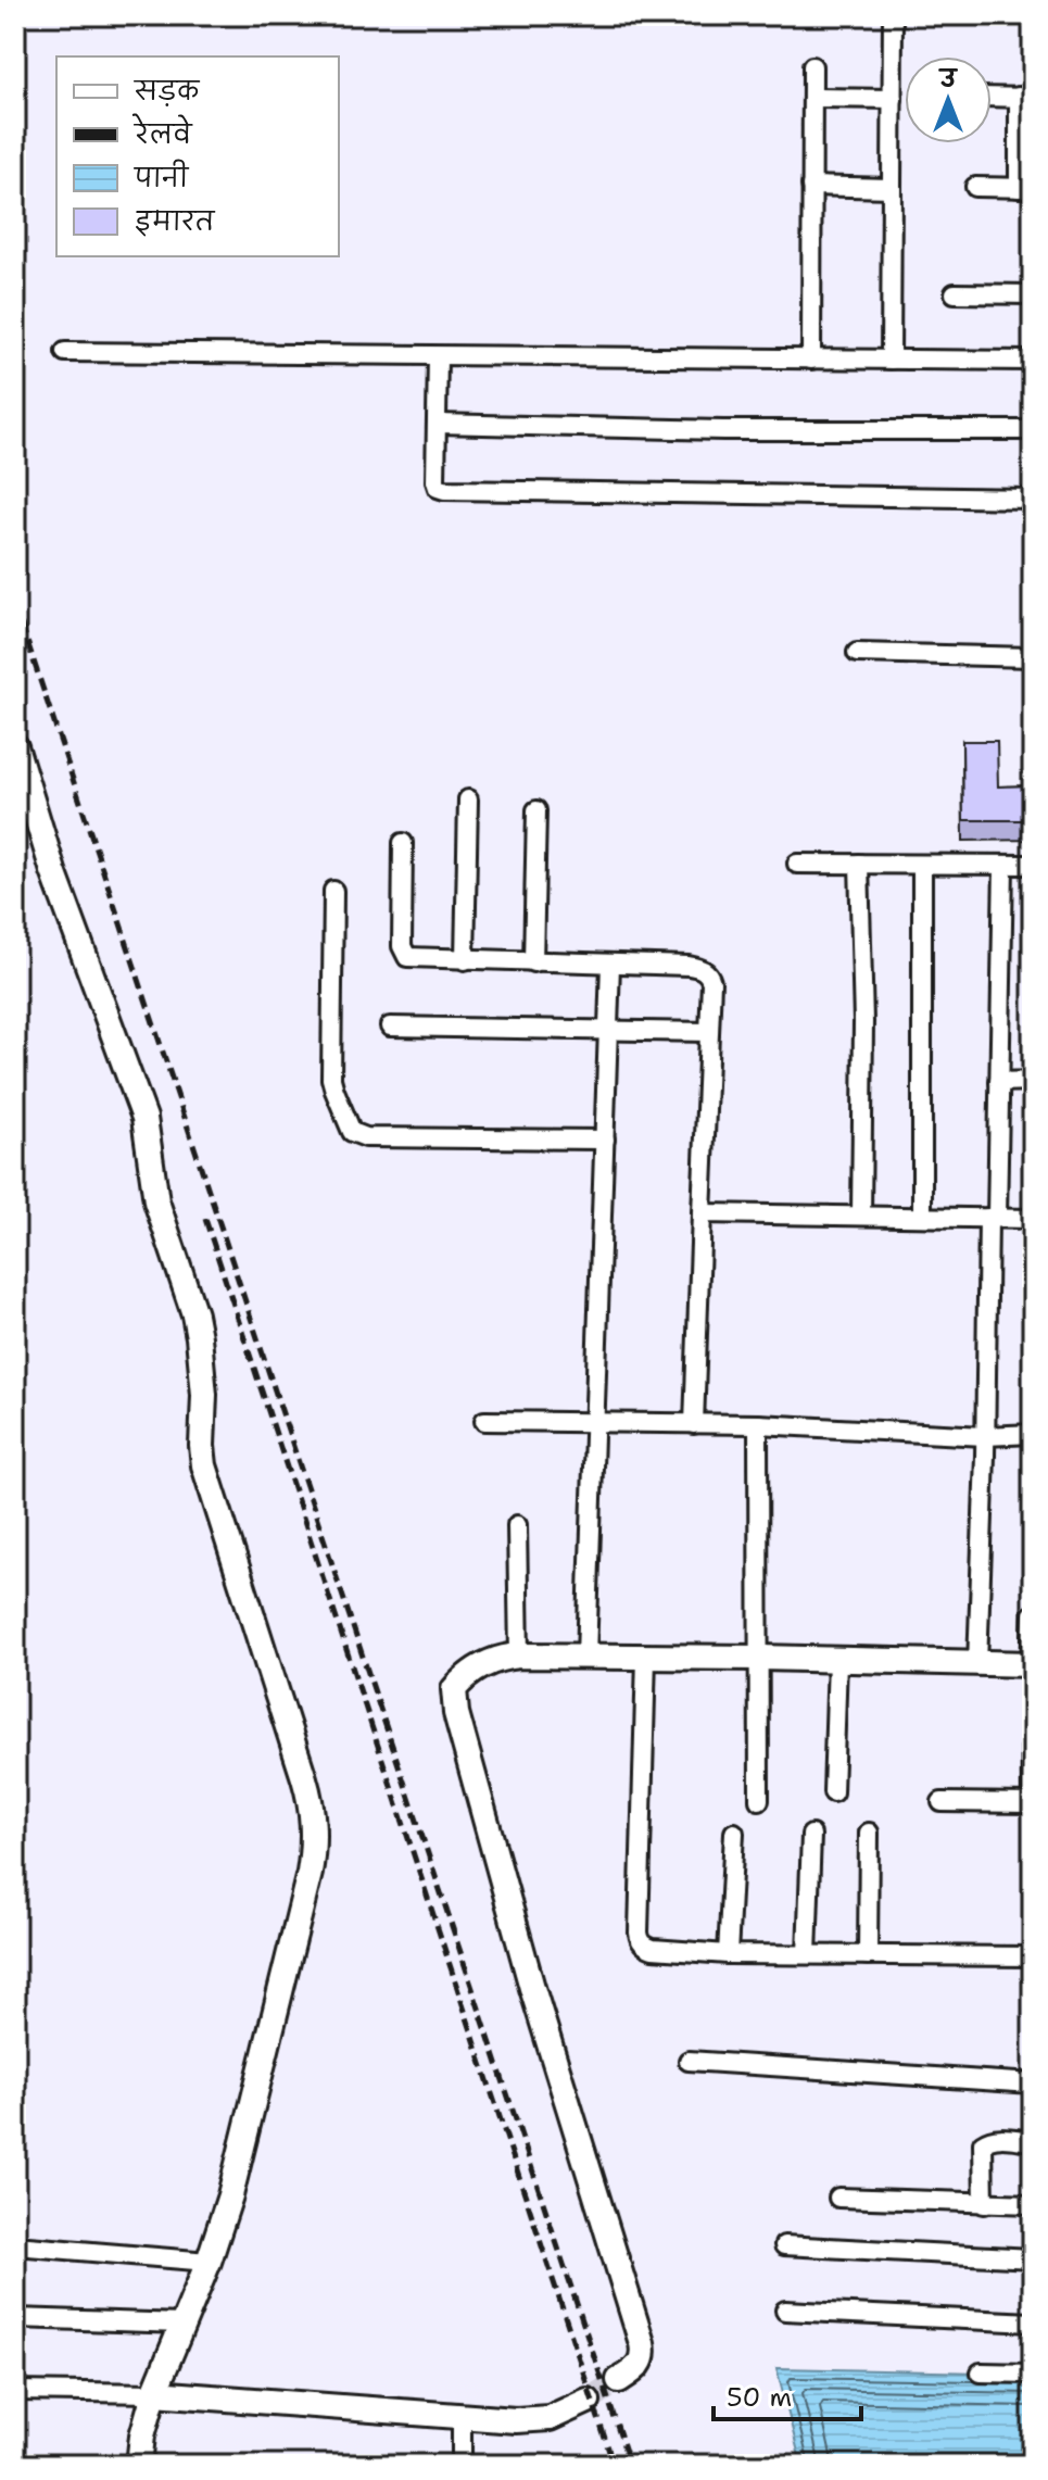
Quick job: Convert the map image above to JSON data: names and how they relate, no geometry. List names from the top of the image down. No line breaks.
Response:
{"legend":["सड़क","रेलवे","पानी","इमारत"],"scale_bar":"50 m","north":"top"}
